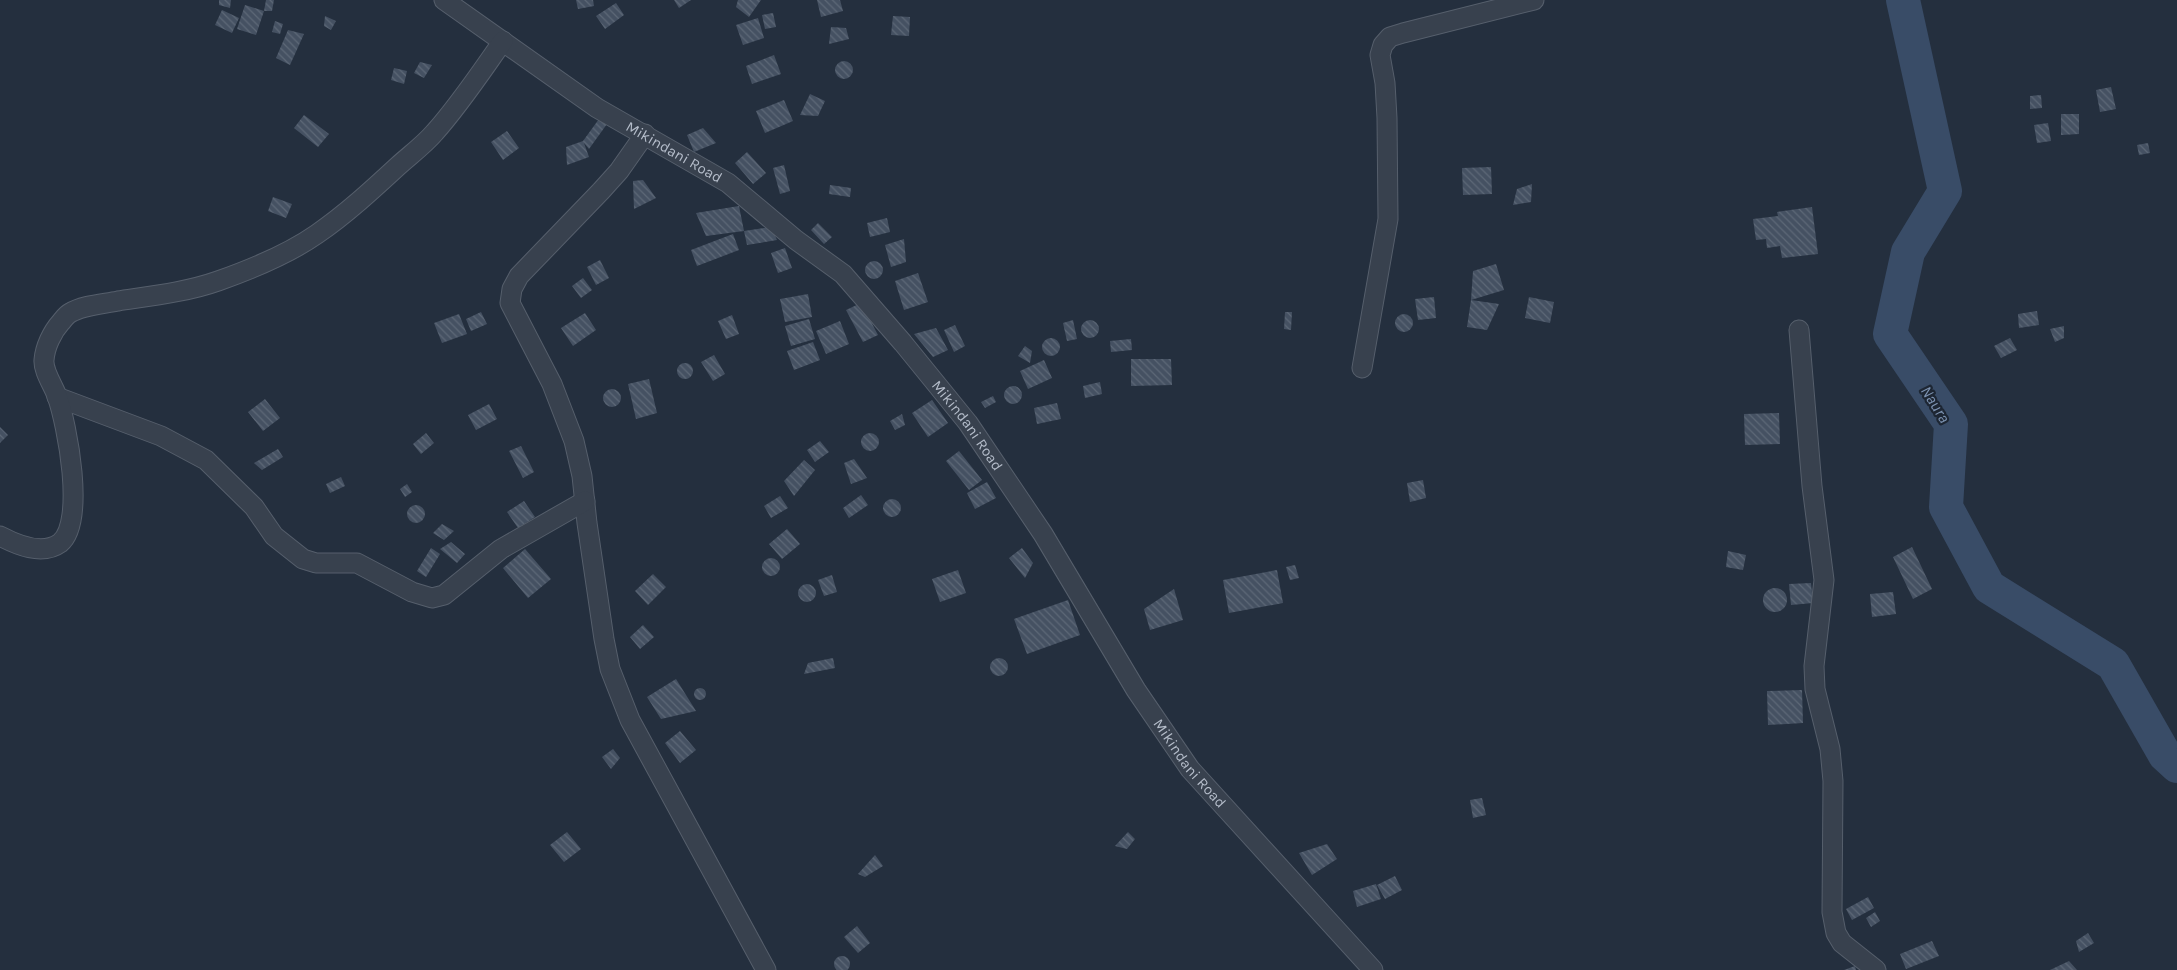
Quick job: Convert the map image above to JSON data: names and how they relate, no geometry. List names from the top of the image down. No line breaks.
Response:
{"streets":{"street":["Mikindani Road"]},"water":["Naura"]}
